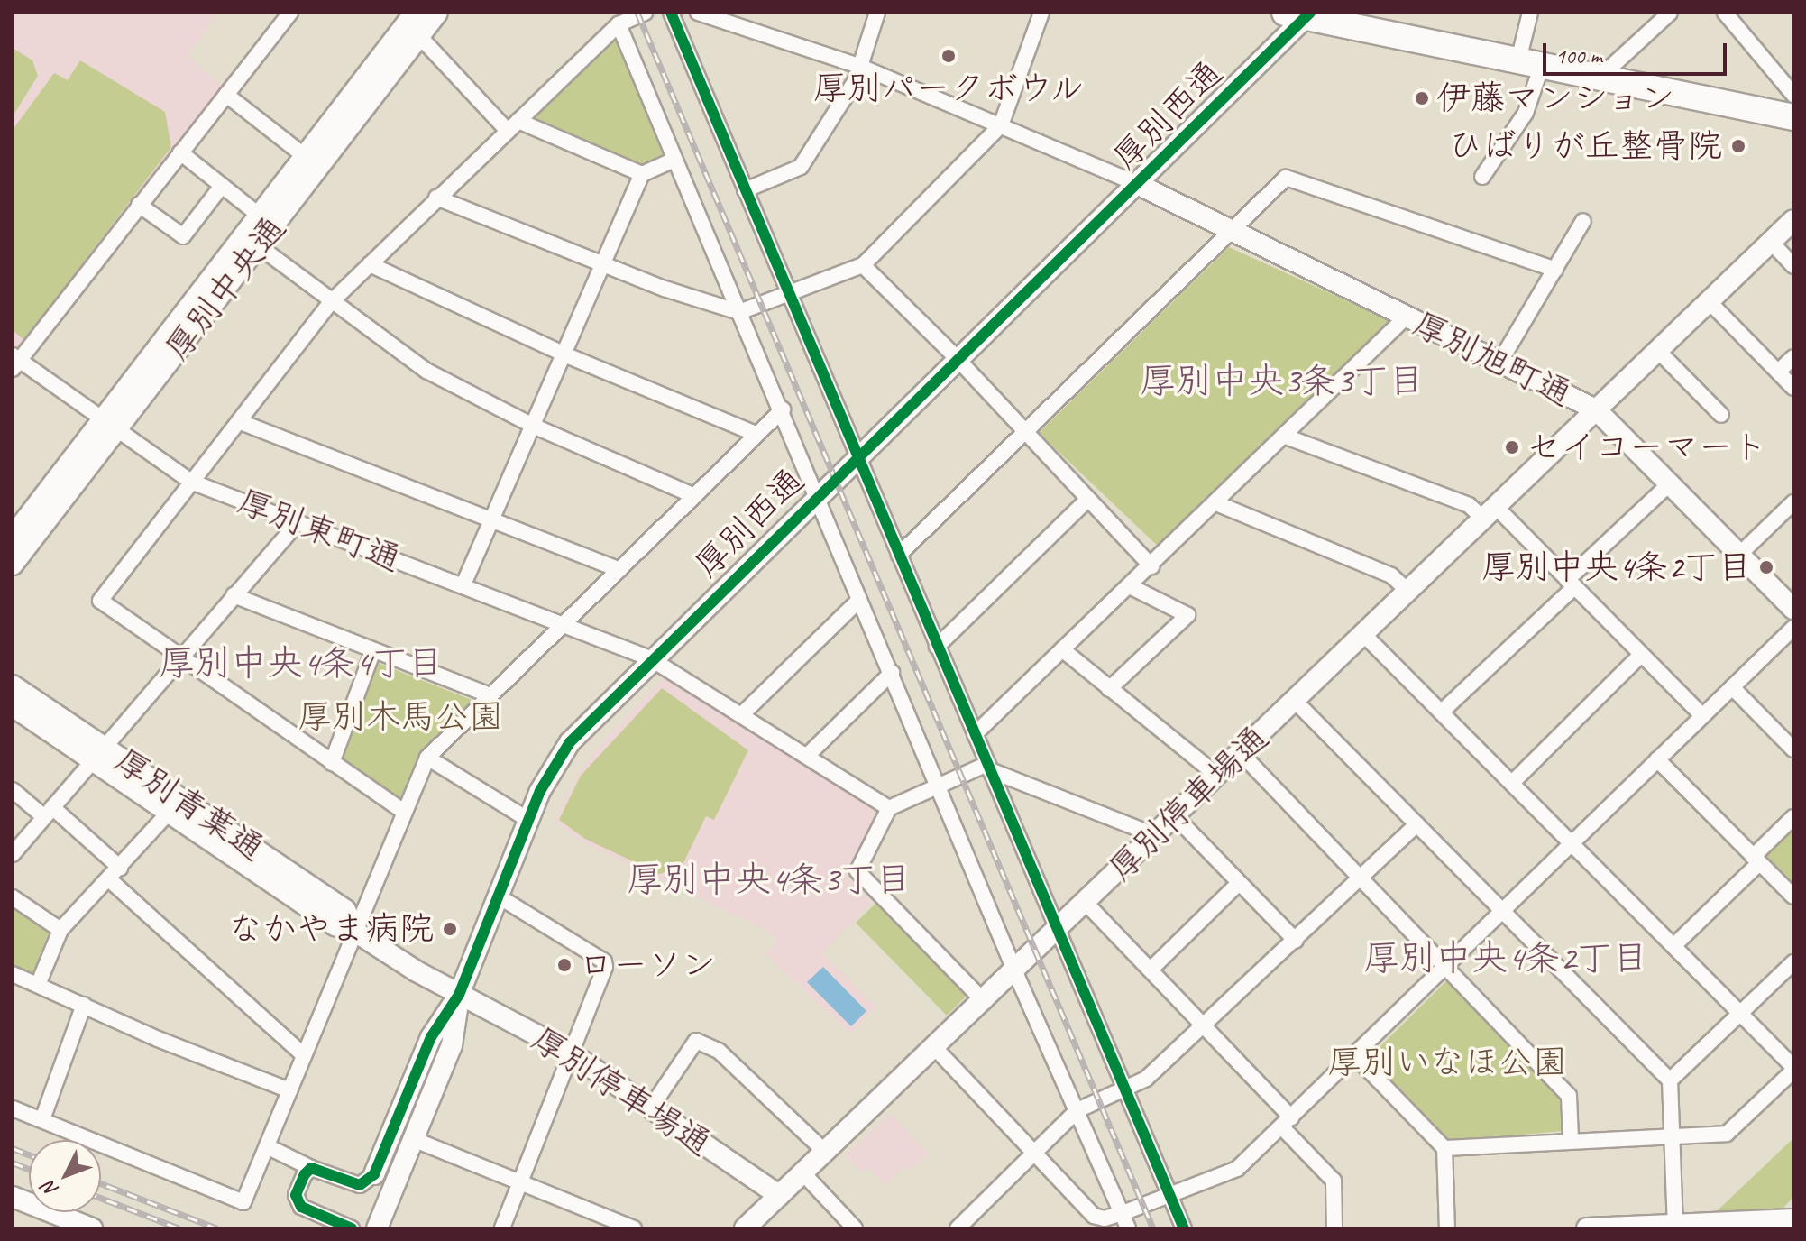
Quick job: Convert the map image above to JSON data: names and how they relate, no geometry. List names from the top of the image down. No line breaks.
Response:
{"streets":{"street":["厚別西通","厚別中央通","厚別旭町通","厚別東町通","厚別停車場通","厚別青葉通"]},"crossings":[["厚別西通","厚別旭町通"],["厚別西通","厚別東町通"],["厚別西通","厚別停車場通"],["厚別西通","厚別青葉通"],["厚別中央通","厚別東町通"],["厚別旭町通","厚別停車場通"],["厚別停車場通","厚別青葉通"]],"districts":["厚別中央3条3丁目","厚別中央4条4丁目","厚別中央4条3丁目","厚別中央4条2丁目"],"parks":["厚別木馬公園","厚別いなほ公園"],"places":["厚別パークボウル","伊藤マンション","ひばりが丘整骨院","セイコーマート","厚別中央4条2丁目","なかやま病院","ローソン"],"scale_bar":"100 m","north":"bottom left"}
